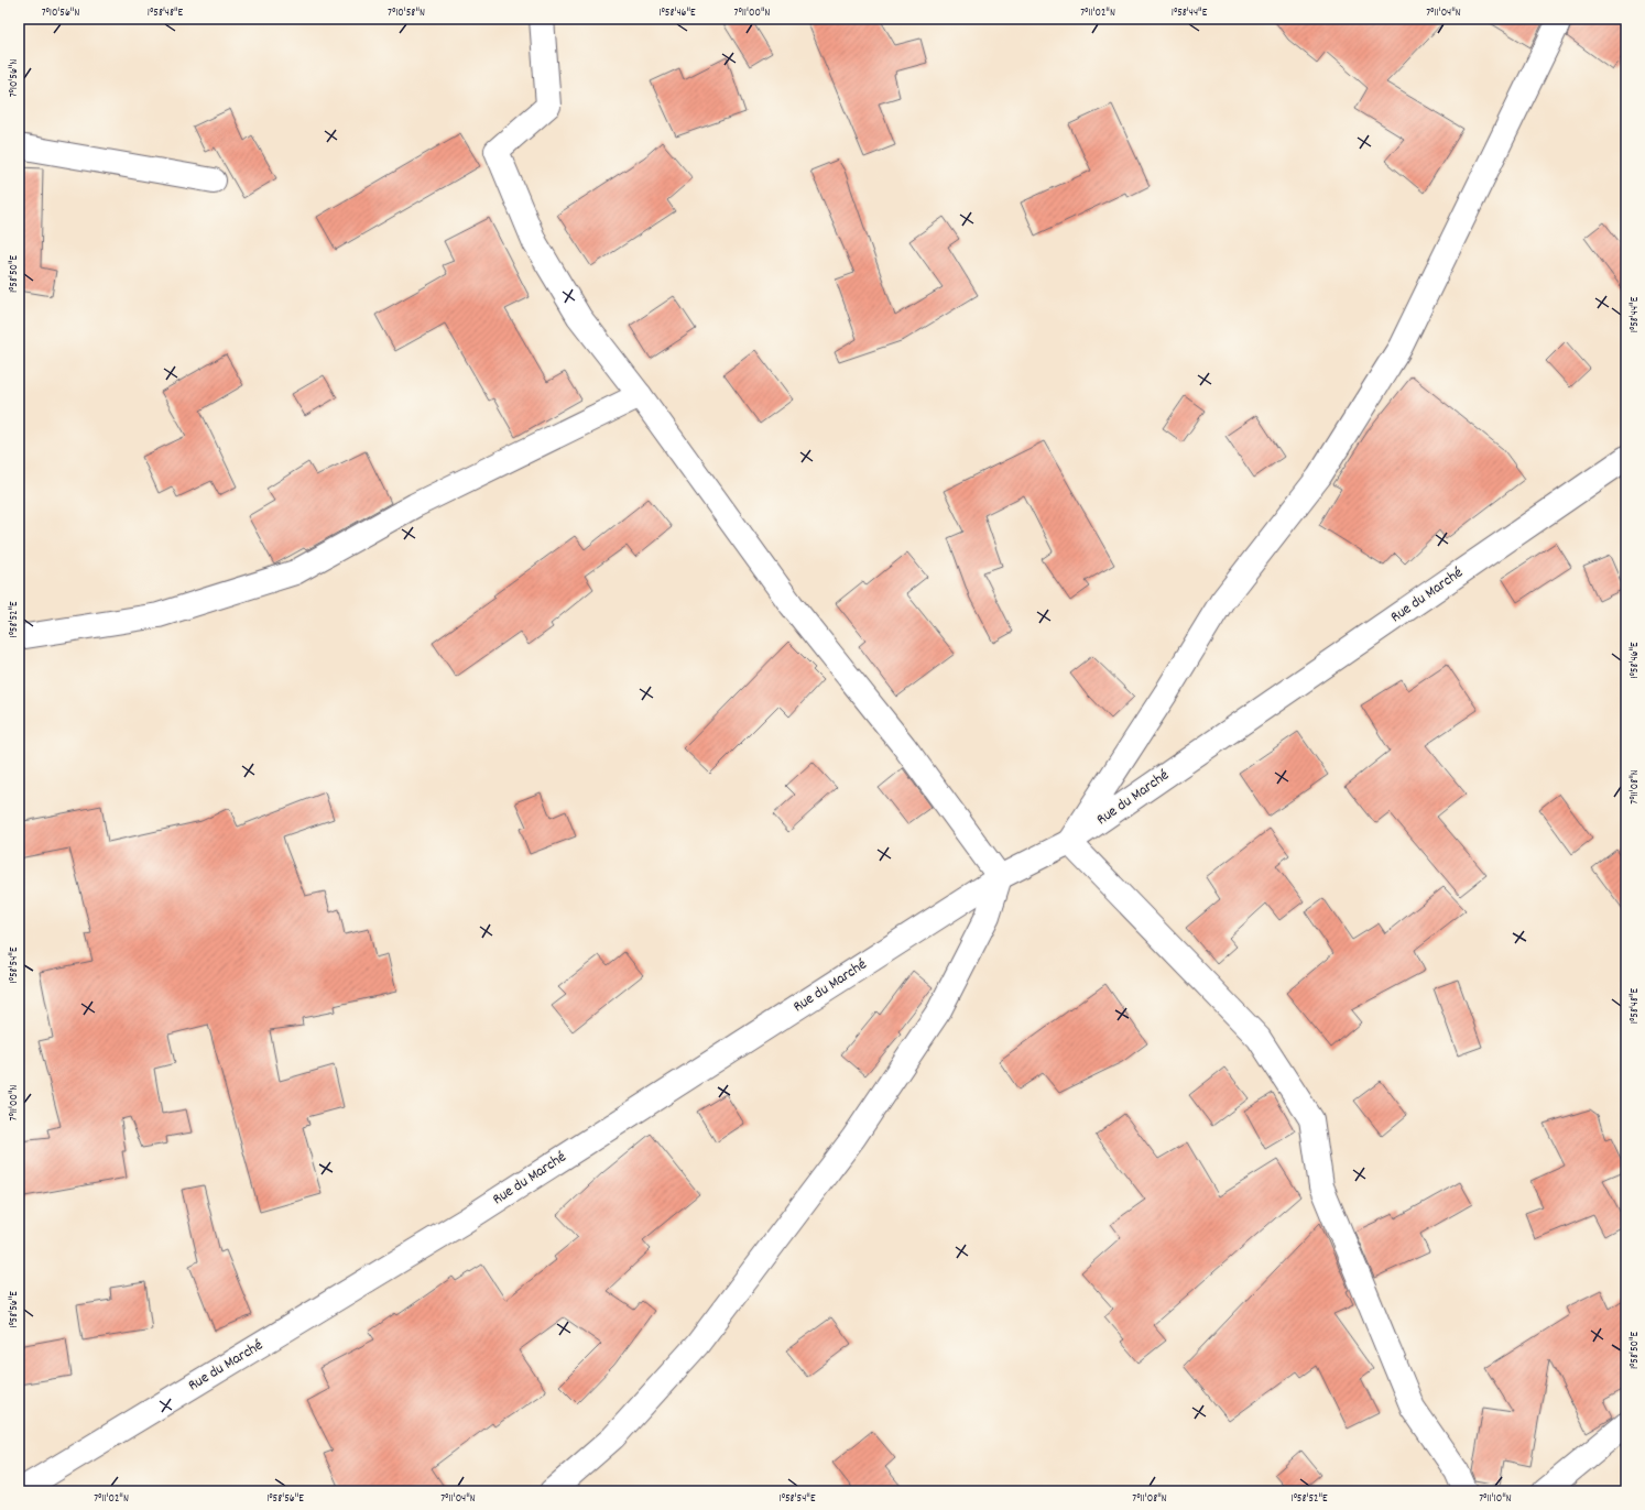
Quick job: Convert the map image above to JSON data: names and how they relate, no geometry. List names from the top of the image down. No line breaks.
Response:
{"streets":{"street":["Rue du Marché"]},"coordinates":["7°10'56\"N","1°58'48\"E","7°10'58\"N","1°58'46\"E","7°11'00\"N","7°11'02\"N","1°58'44\"E","7°11'04\"N","1°58'50\"E","1°58'52\"E","7°11'08\"N","1°58'54\"E","1°58'56\"E","7°11'10\"N"]}
